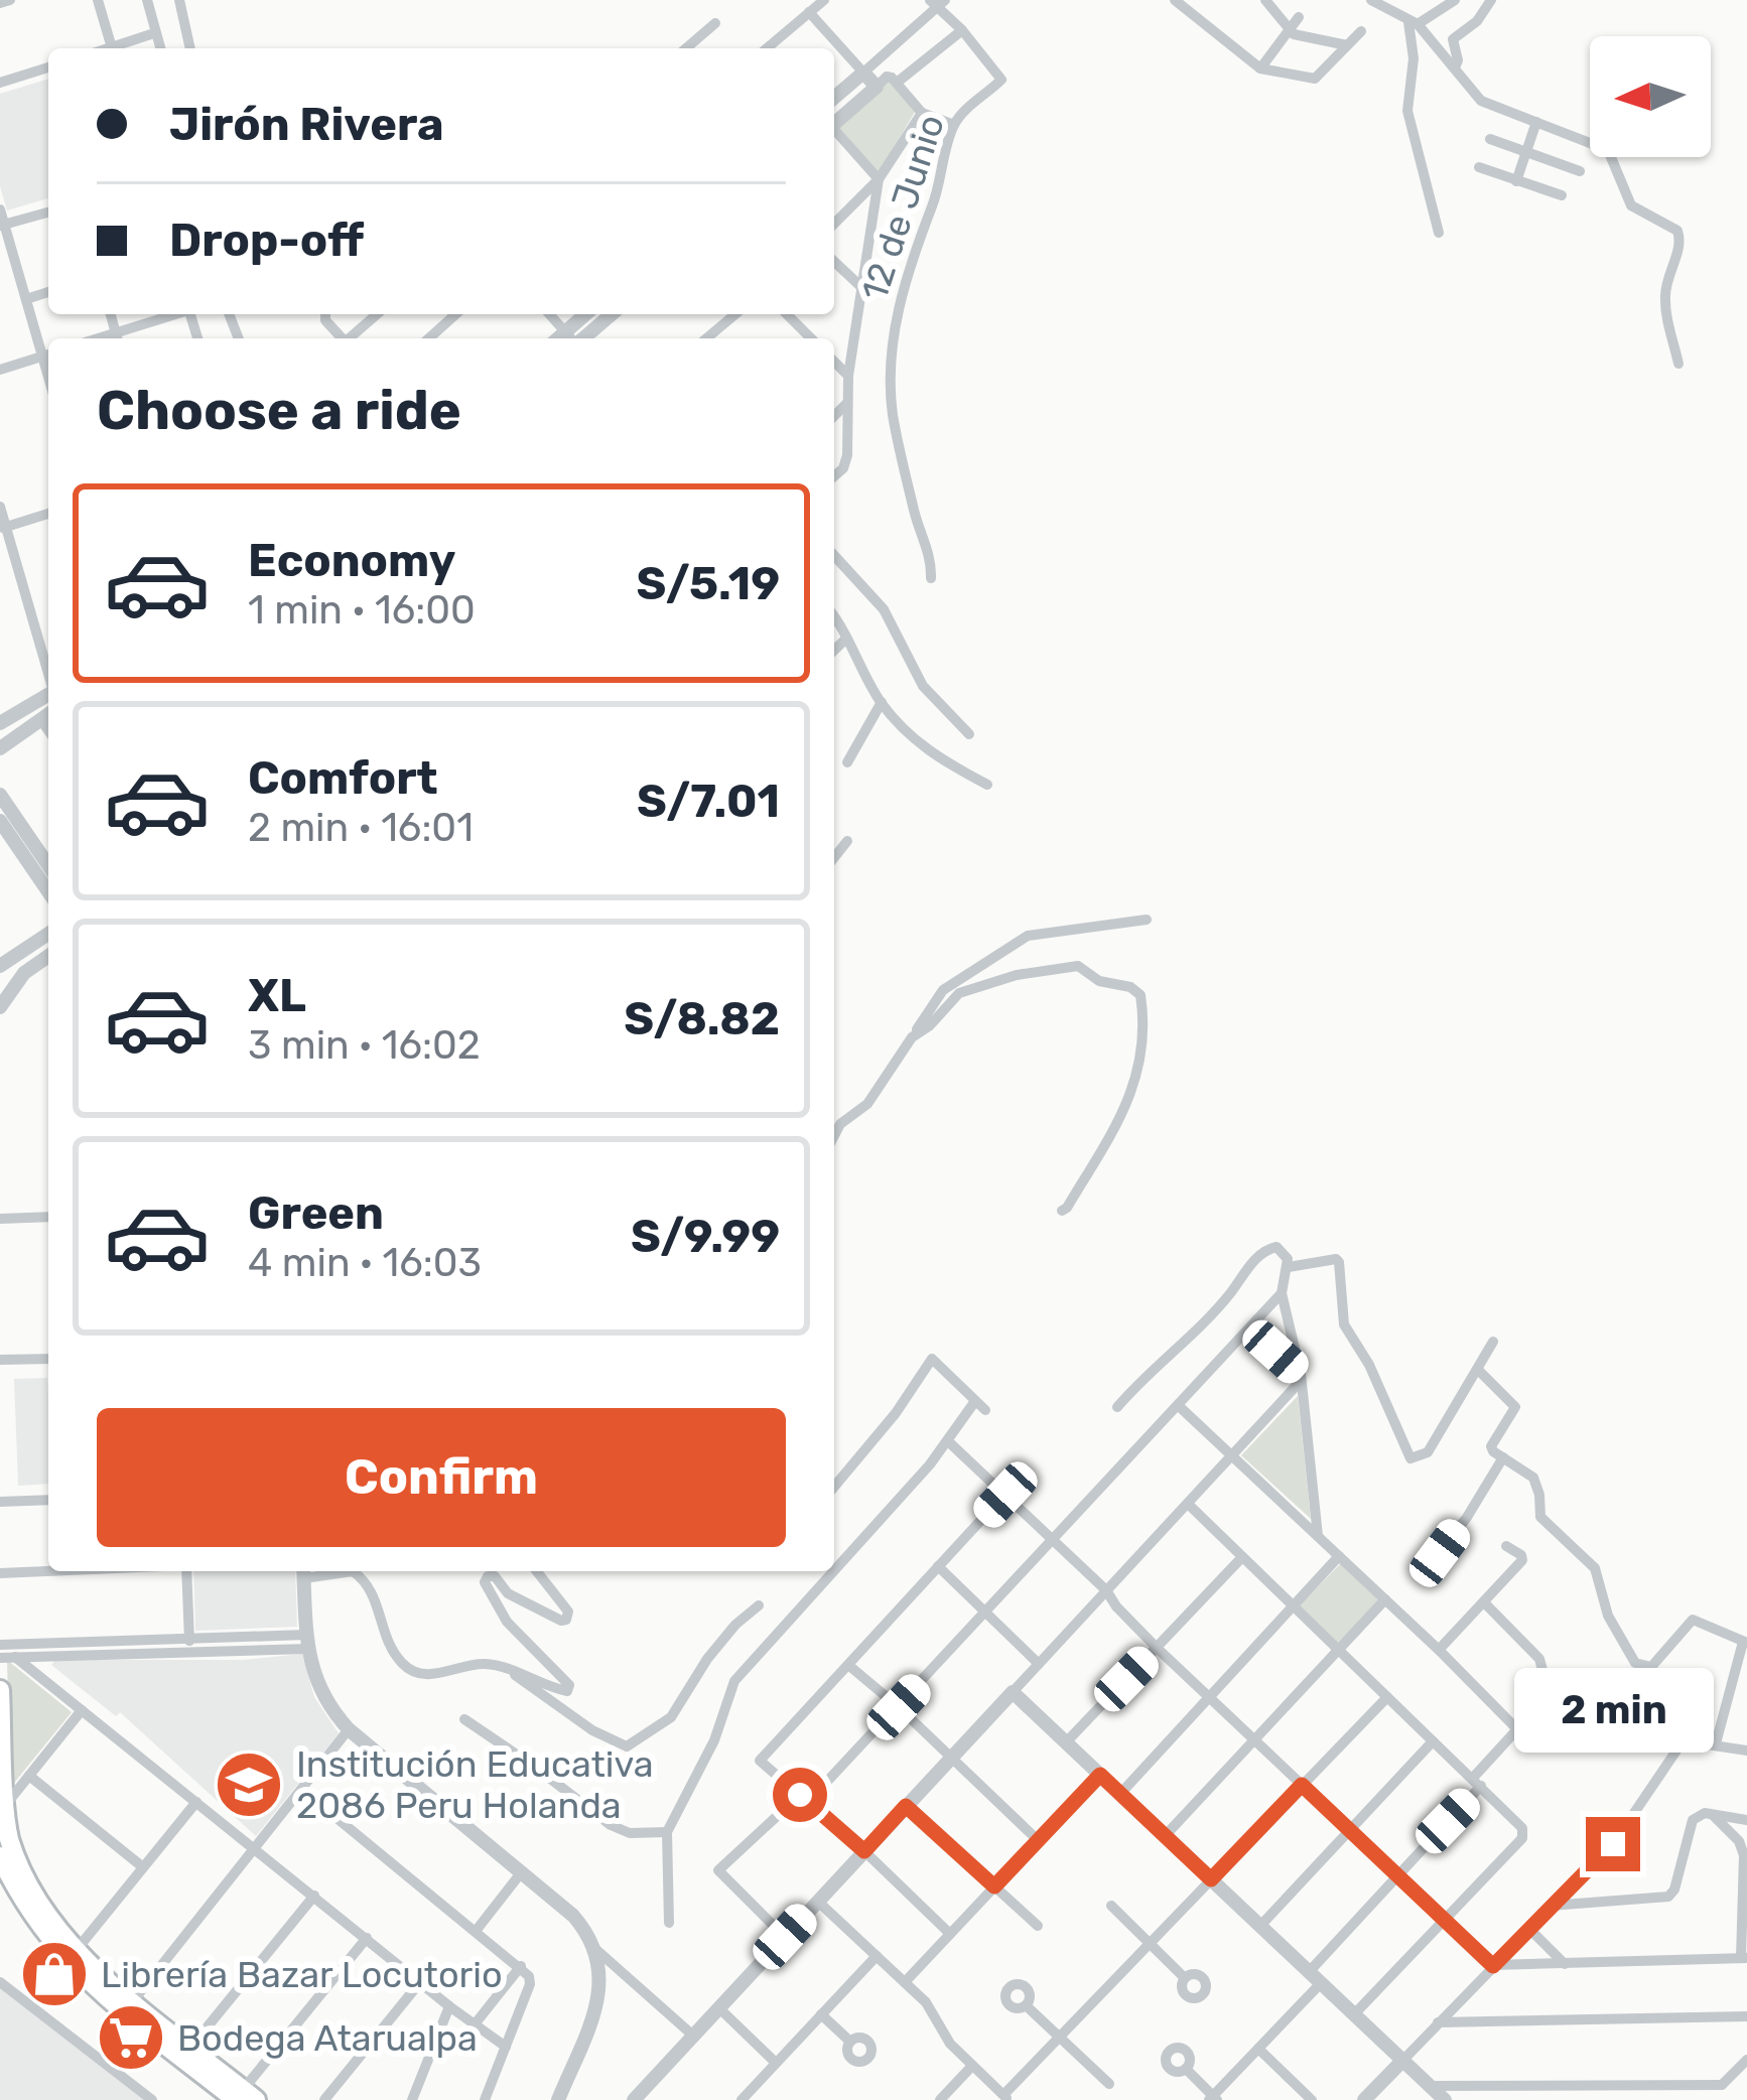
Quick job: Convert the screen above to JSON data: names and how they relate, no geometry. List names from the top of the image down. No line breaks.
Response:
{"streets":{"street":["12 de Junio"]},"places":{"school or university":["Institución Educativa 2086 Peru Holanda"],"shop":["Librería Bazar Locutorio"],"supermarket":["Bodega Atarualpa"]},"north":"left","page":{"banner":["Jirón Rivera","Drop-off"],"heading":"Choose a ride","list":[{"name":"Economy","note":"1 min · 16:00","value":"S/5.19"},{"name":"Comfort","note":"2 min · 16:01","value":"S/7.01"},{"name":"XL","note":"3 min · 16:02","value":"S/8.82"},{"name":"Green","note":"4 min · 16:03","value":"S/9.99"}],"buttons":"Confirm","bubble":"2 min"}}
